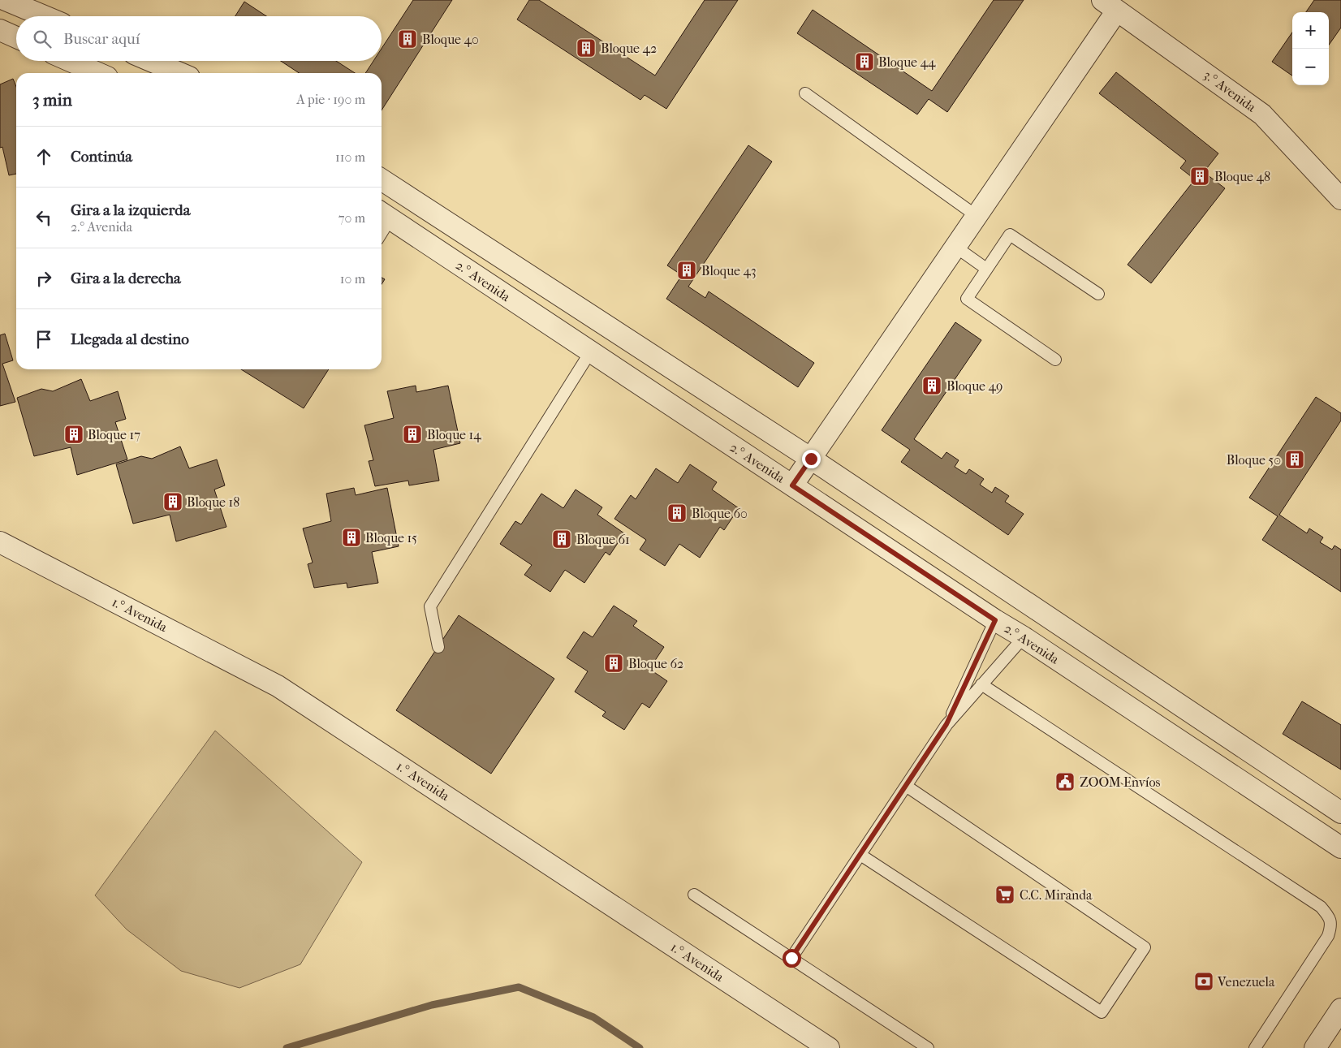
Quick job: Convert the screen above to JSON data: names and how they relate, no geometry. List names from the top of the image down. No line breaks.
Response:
{"streets":{"street":["3.° Avenida","2.° Avenida","1.° Avenida"]},"places":{"building":["Bloque 40","Bloque 42","Bloque 44","Bloque 48","Bloque 43","Bloque 49","Bloque 17","Bloque 14","Bloque 50","Bloque 18","Bloque 60","Bloque 15","Bloque 61","Bloque 62"],"public building":["ZOOM Envíos"],"supermarket":["C.C. Miranda"],"bank":["Venezuela"]},"page":{"map_buttons":["+","−"],"search":"Buscar aquí","heading":["3 min","A pie · 190 m"],"list":[["Continúa","110 m"],["Gira a la izquierda","2.° Avenida","70 m"],["Gira a la derecha","10 m"],"Llegada al destino"]}}
